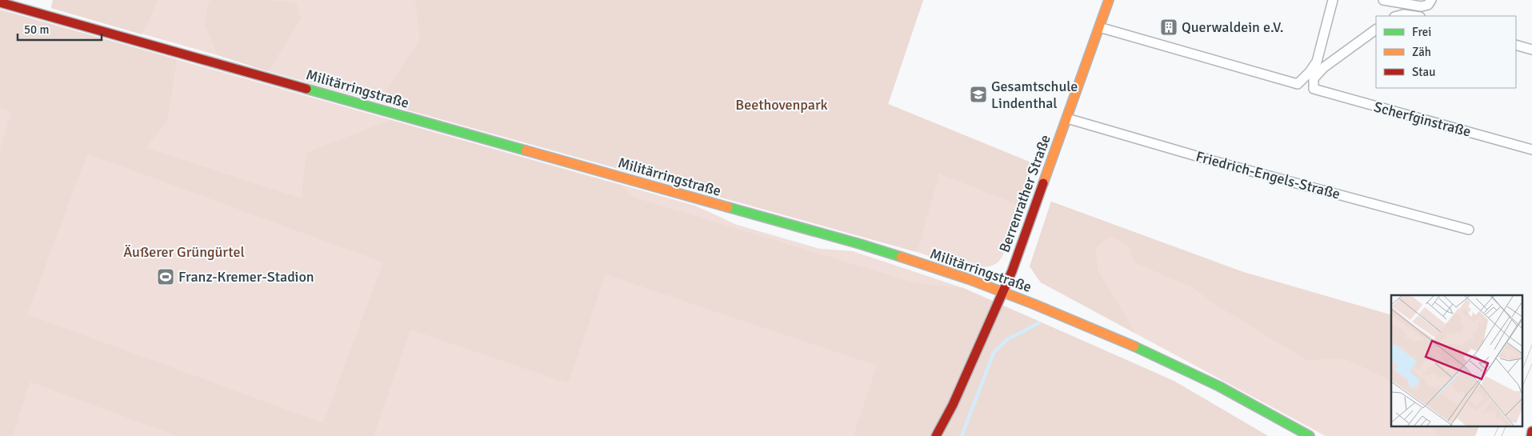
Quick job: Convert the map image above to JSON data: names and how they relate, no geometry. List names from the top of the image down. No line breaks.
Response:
{"streets":{"main road":["Militärringstraße","Berrenrather Straße"],"street":["Scherfginstraße","Friedrich-Engels-Straße"]},"crossings":[["Militärringstraße","Berrenrather Straße"],["Friedrich-Engels-Straße","Berrenrather Straße"]],"parks":["Beethovenpark","Äußerer Grüngürtel"],"places":{"building":["Querwaldein e.V."],"school or university":["Gesamtschule Lindenthal"],"sports":["Franz-Kremer-Stadion"]},"legend":["Frei","Zäh","Stau"],"scale_bar":"50 m"}
